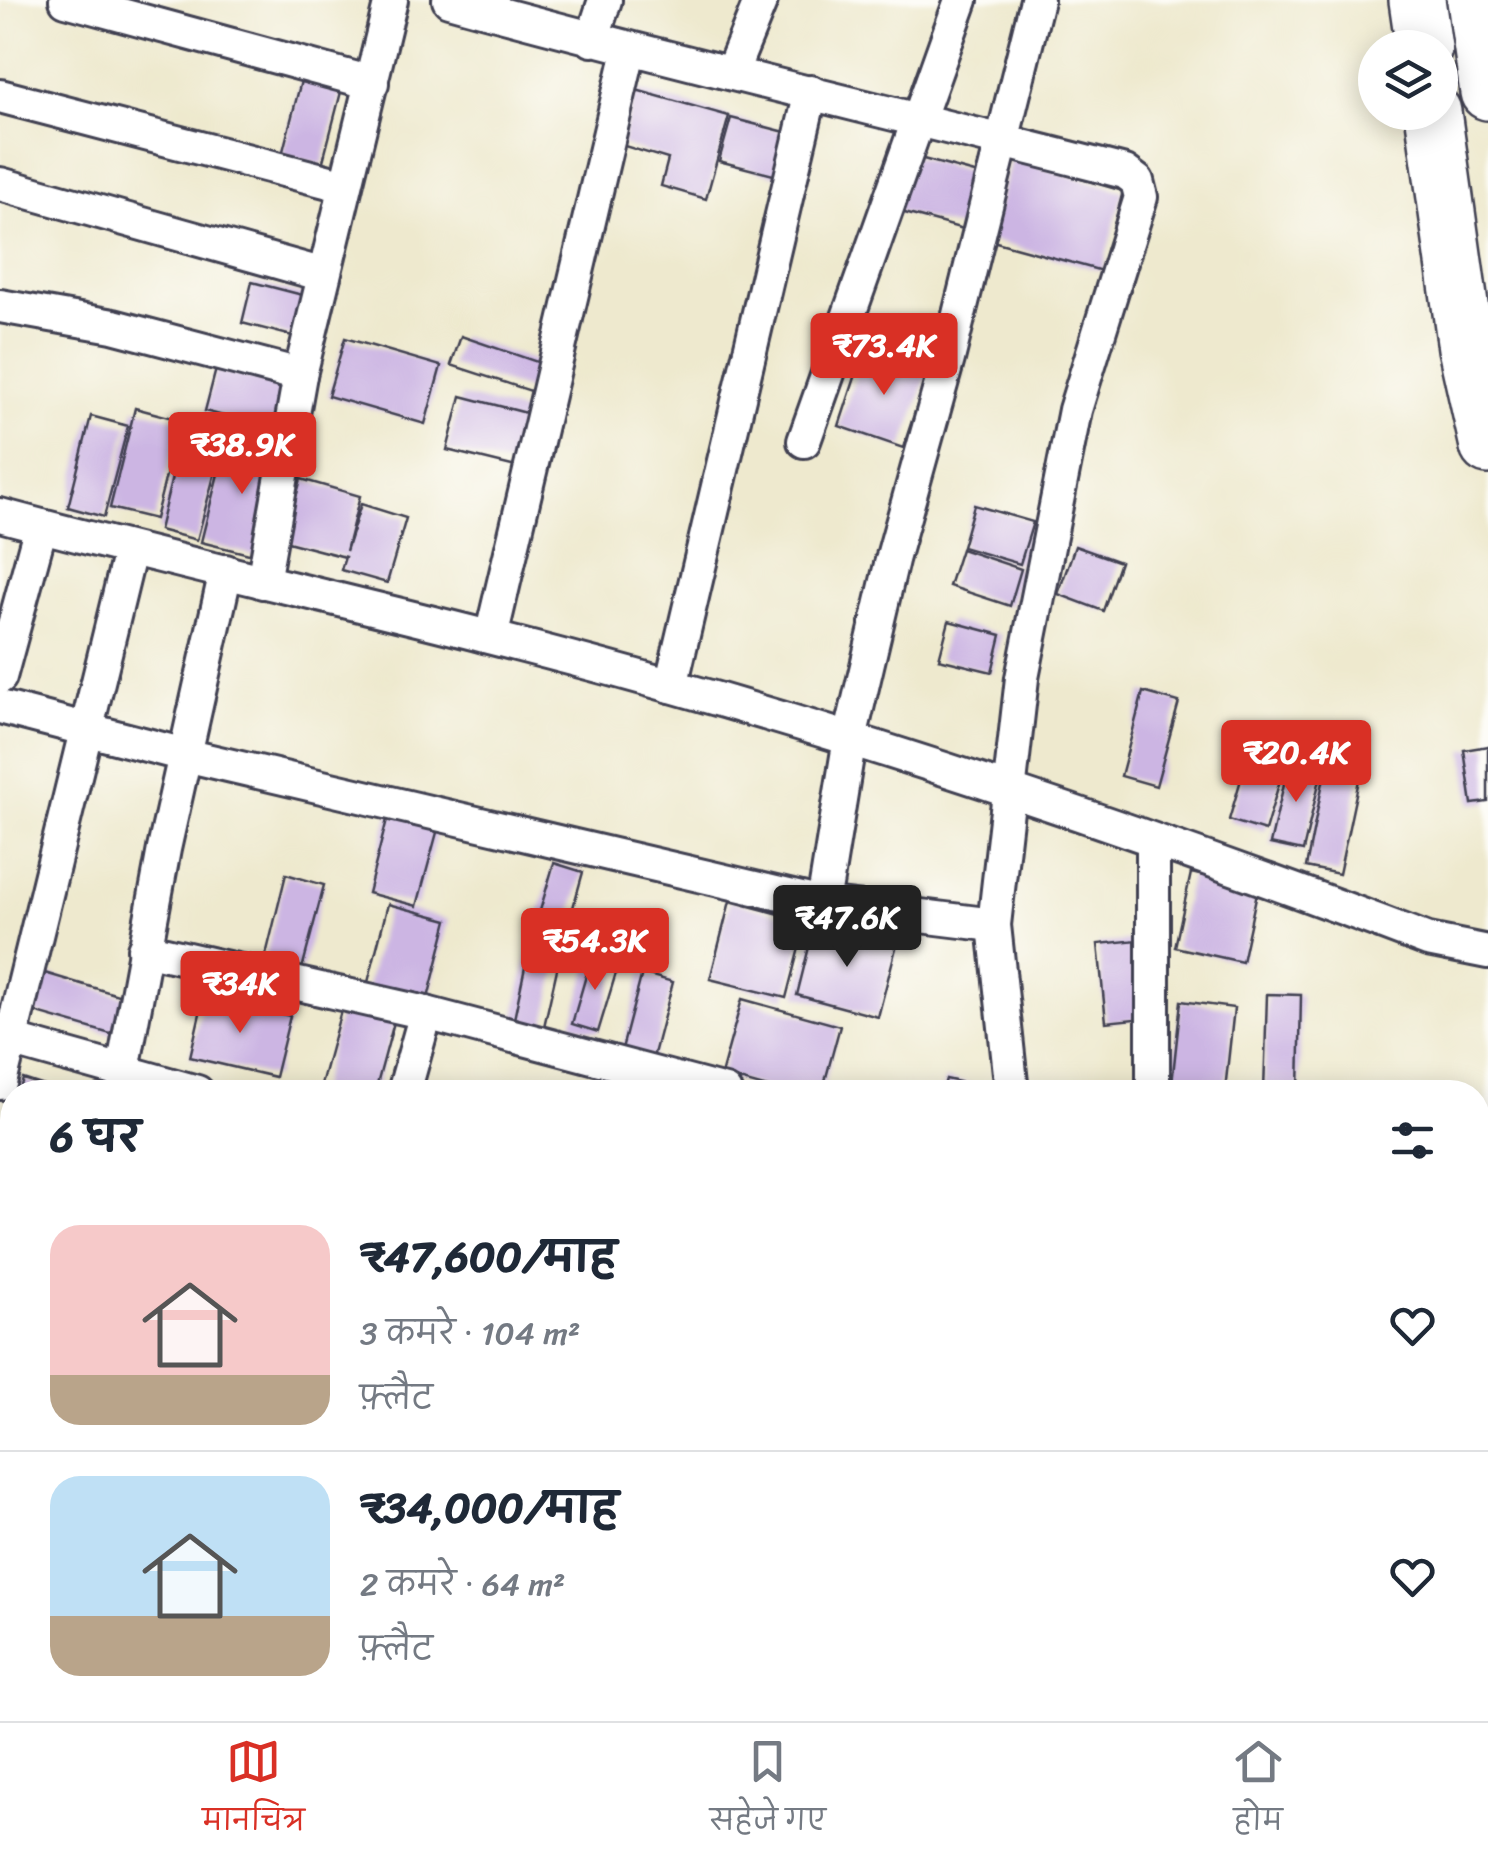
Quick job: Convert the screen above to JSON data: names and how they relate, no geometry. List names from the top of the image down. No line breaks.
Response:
{"page":{"price":["₹73.4K","₹38.9K","₹20.4K","₹47.6K","₹54.3K","₹34K"],"heading":"6 घर","list":[{"name":"₹47,600/माह","note":"3 कमरे · 104 m² · फ़्लैट"},{"name":"₹34,000/माह","note":"2 कमरे · 64 m² · फ़्लैट"}],"tabs":["मानचित्र","सहेजे गए","होम"]}}
